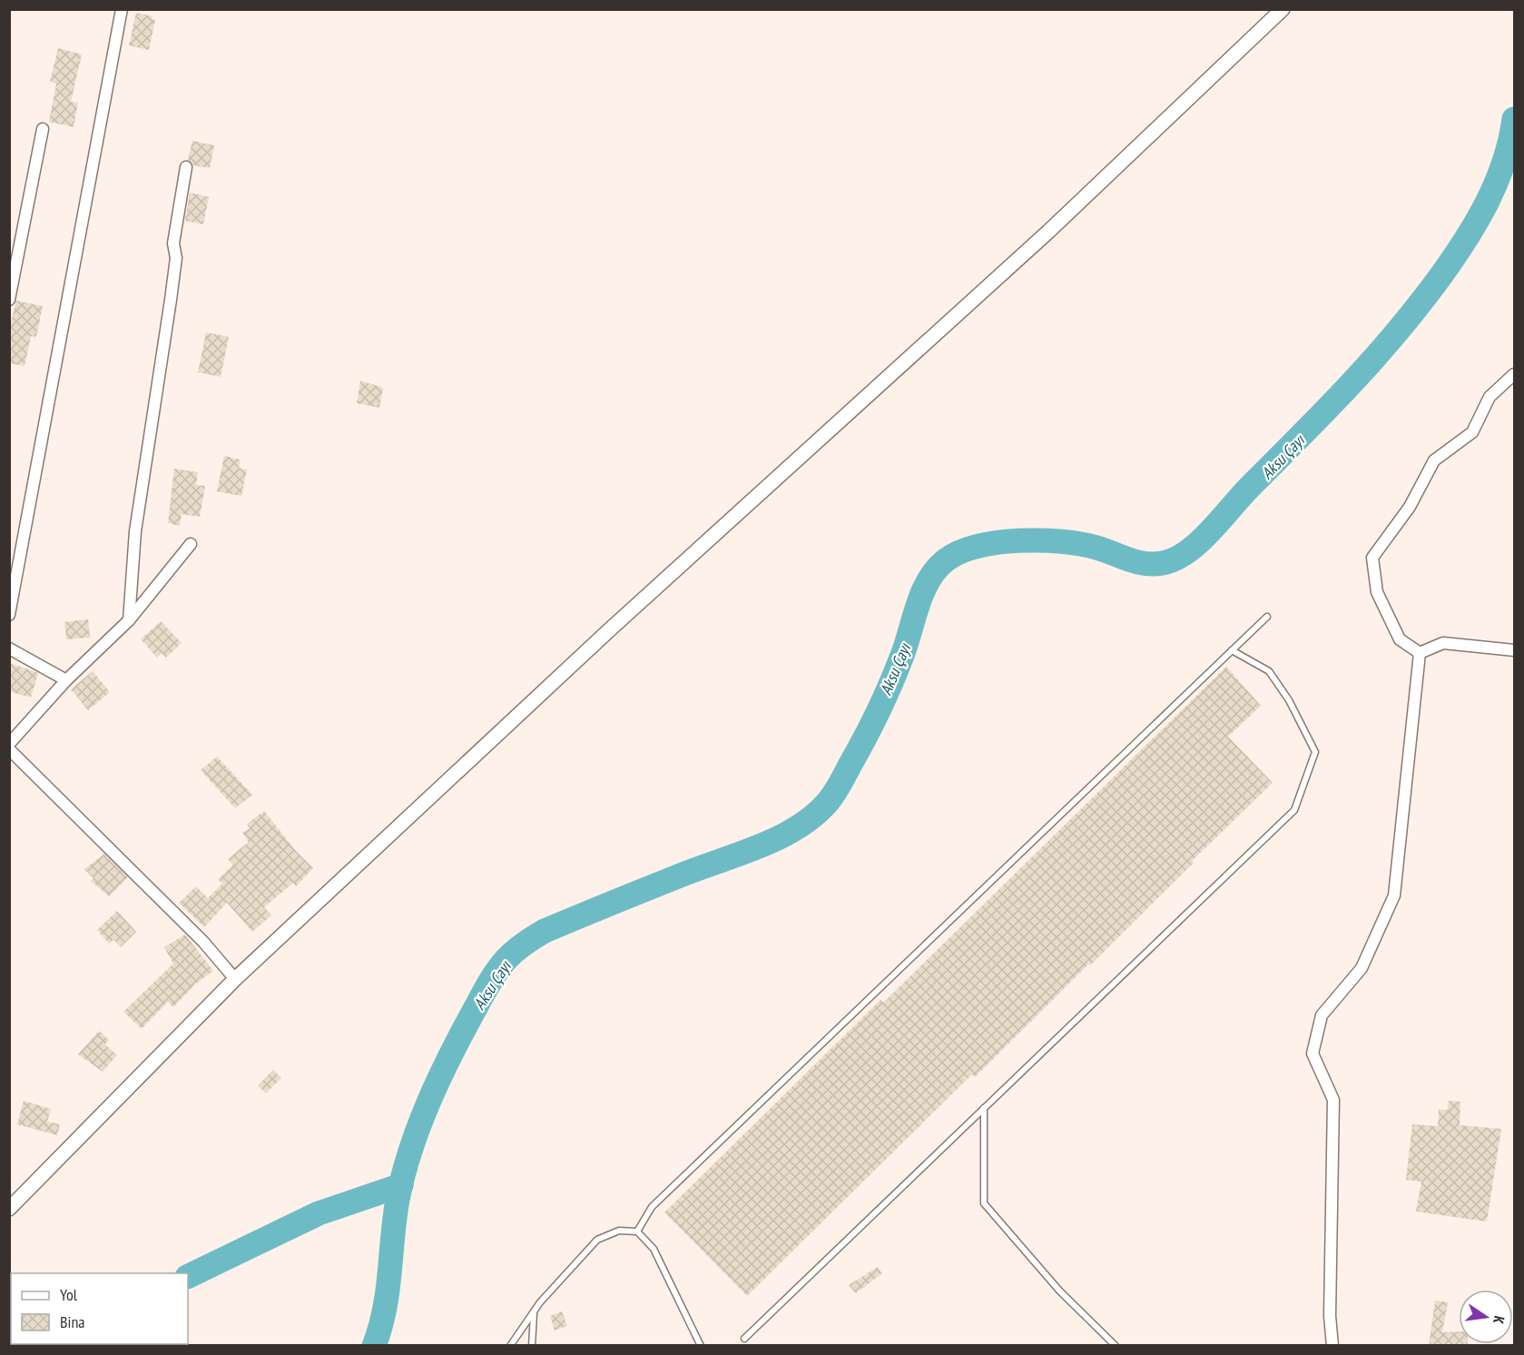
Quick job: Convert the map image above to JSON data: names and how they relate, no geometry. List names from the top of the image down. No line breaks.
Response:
{"water":["Aksu Çayı"],"legend":["Yol","Bina"],"north":"right"}
